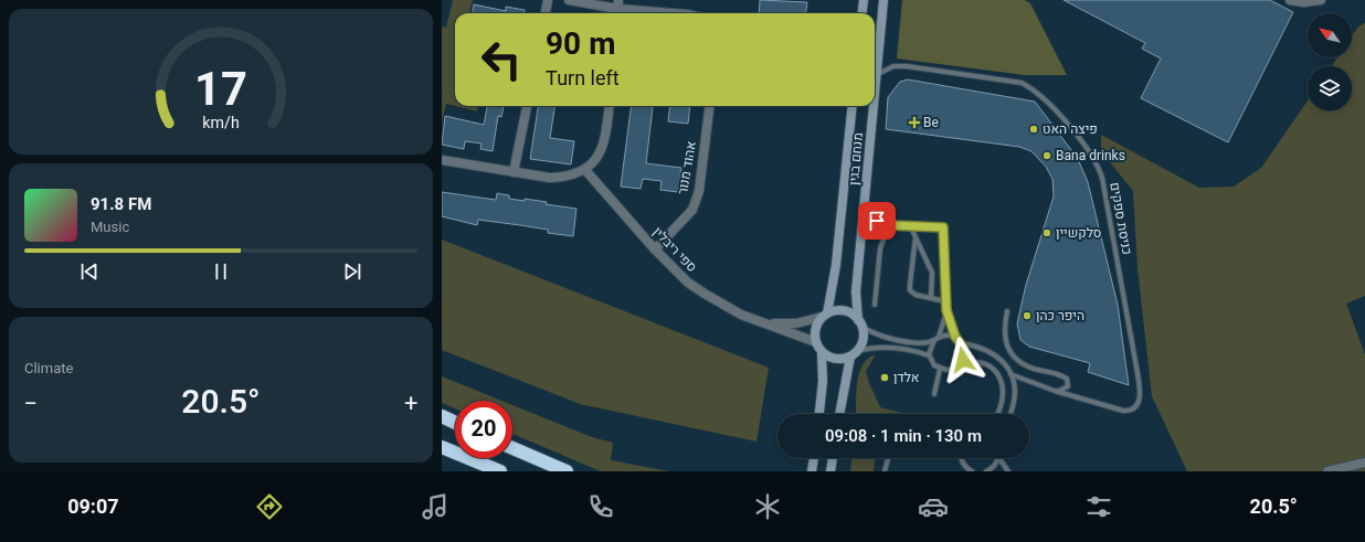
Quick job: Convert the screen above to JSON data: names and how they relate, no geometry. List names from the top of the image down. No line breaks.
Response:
{"streets":{"main road":["מנחם בגין"],"street":["אהוד מנור","ספי ריבלין"],"lane":["כניסת ספקים"]},"crossings":[["מנחם בגין","כניסת ספקים"],["מנחם בגין","ספי ריבלין"],["אהוד מנור","ספי ריבלין"]],"places":{"health":["Be"],"other":["פיצה האט","Bana drinks","סלקשיין","היפר כהן","אלדן"]},"north":"top left","page":{"turn":["90 m","Turn left"],"song":["91.8 FM","Music"],"tile":"Climate","heat":["−","20.5°","+"],"limit":"20","trip":"09:08 · 1 min · 130 m","tabs":["09:07","20.5°"],"gauge":["17","km/h"]}}
